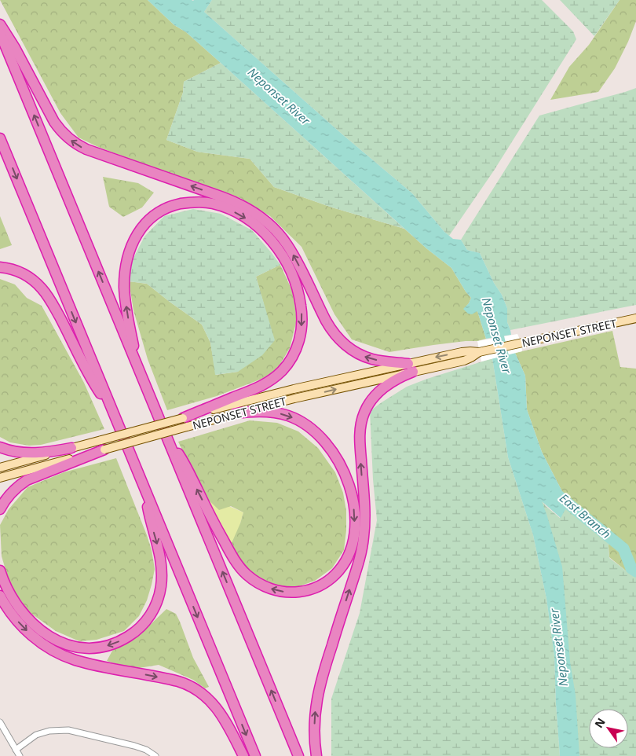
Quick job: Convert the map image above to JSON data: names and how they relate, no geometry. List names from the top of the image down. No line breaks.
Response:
{"streets":{"main road":["NEPONSET STREET"]},"water":["Neponset River","East Branch"],"north":"top left"}
